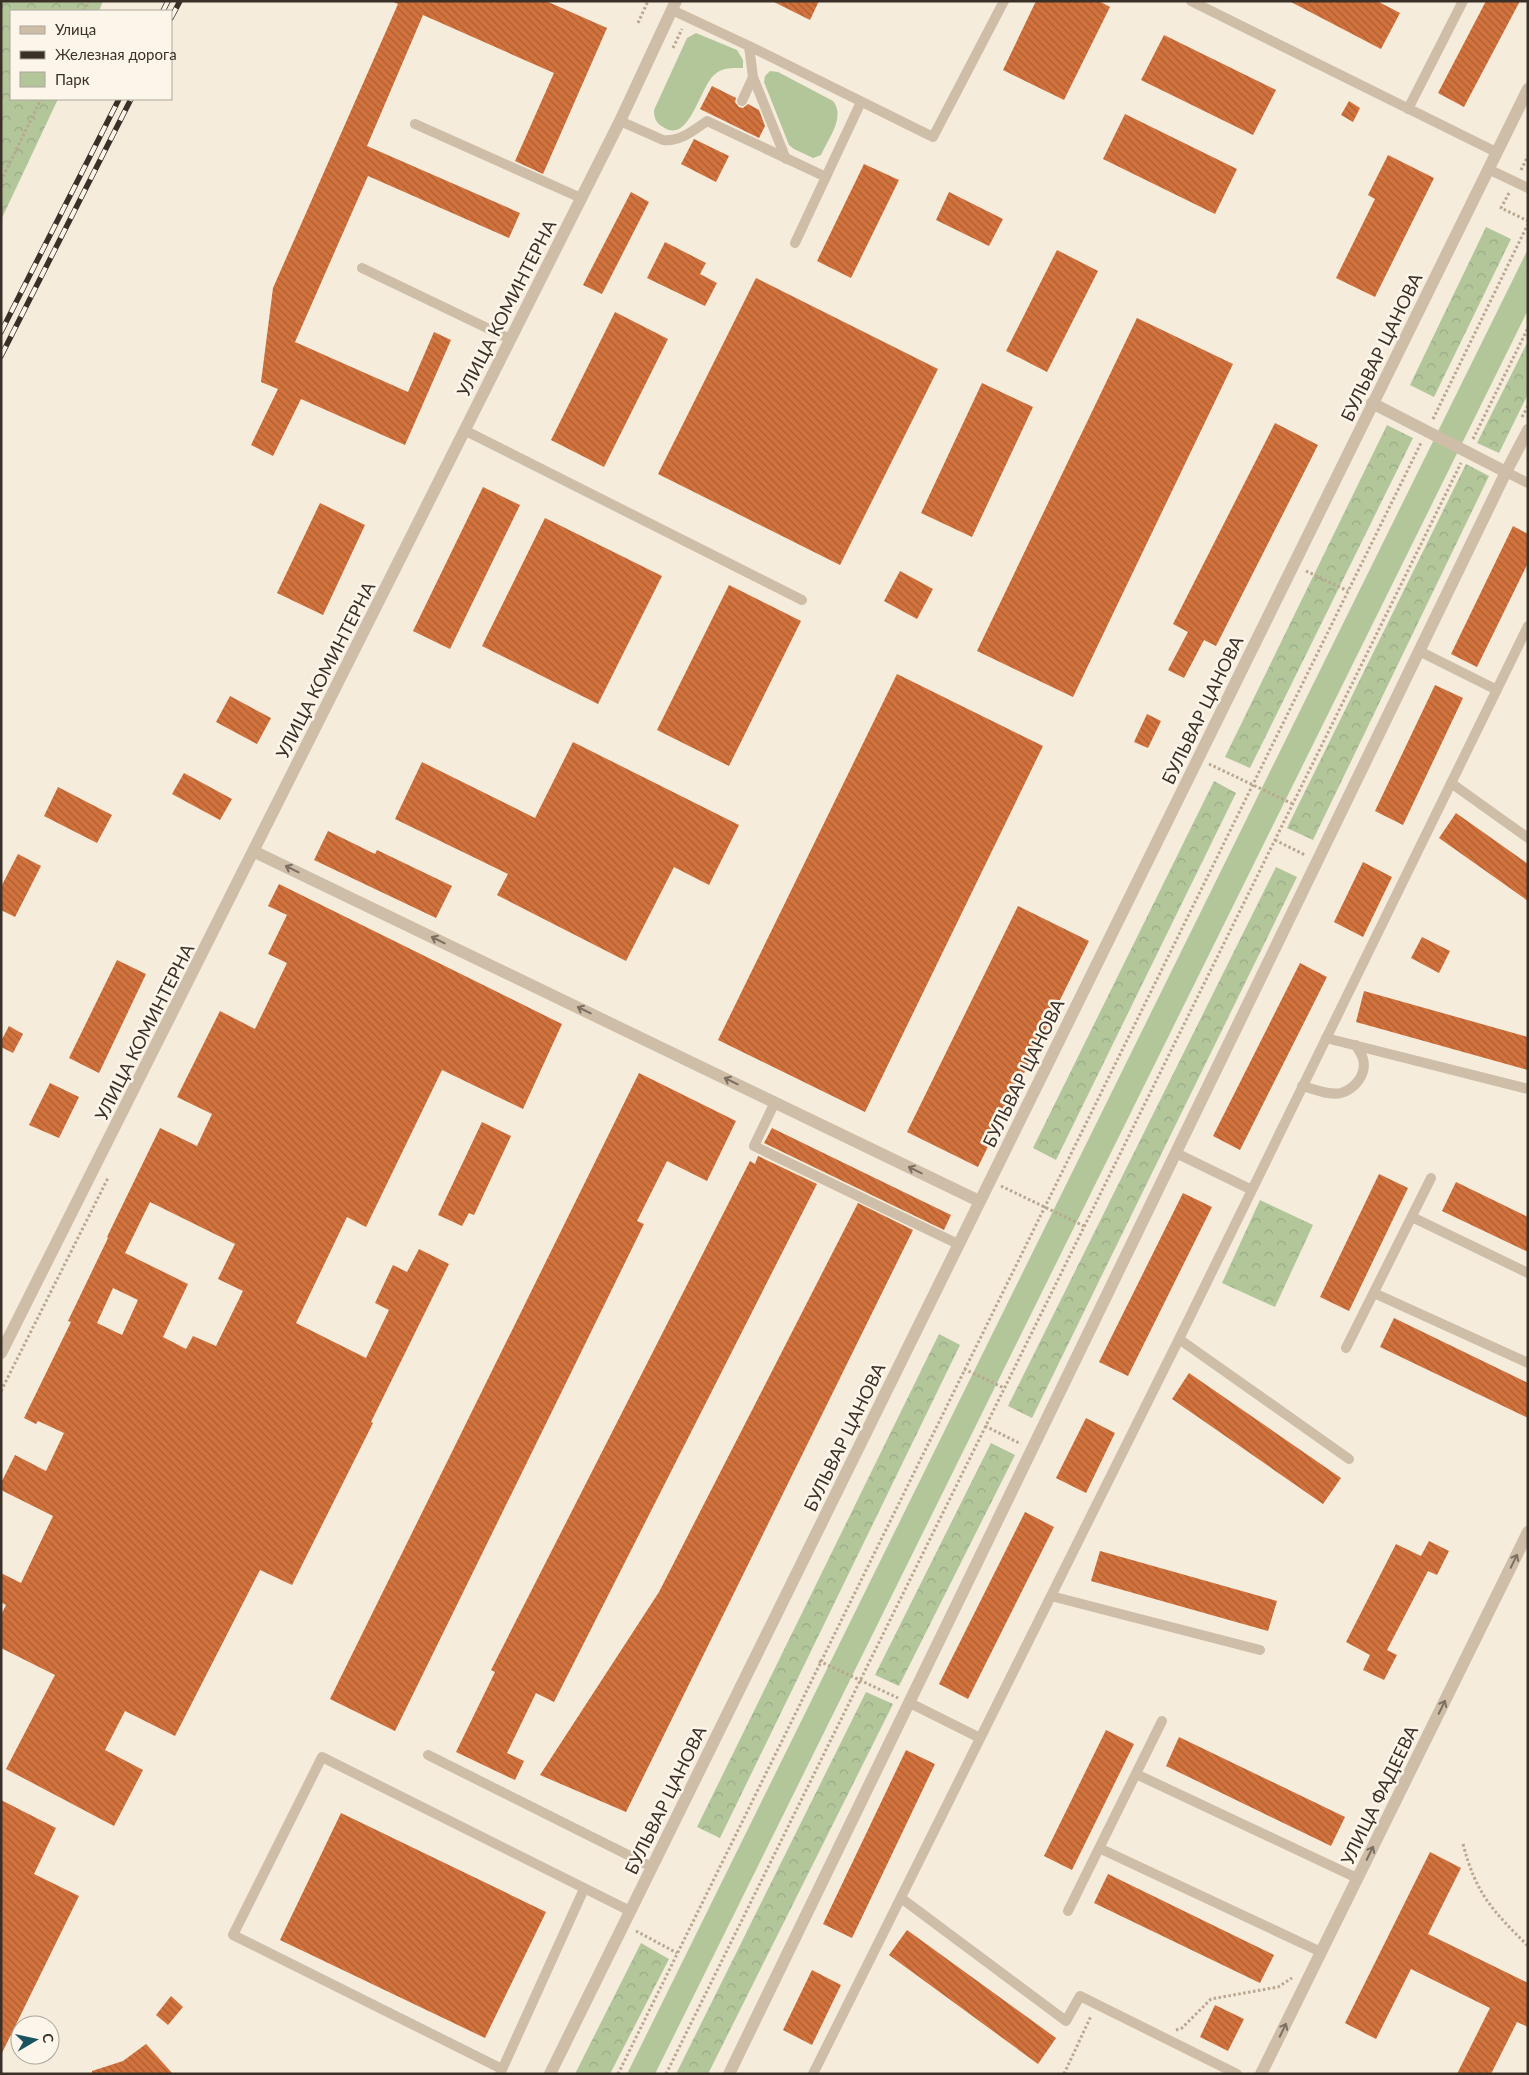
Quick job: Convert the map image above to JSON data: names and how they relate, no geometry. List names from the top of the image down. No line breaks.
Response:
{"streets":{"street":["УЛИЦА КОМИНТЕРНА","БУЛЬВАР ЦАНОВА","УЛИЦА ФАДЕЕВА"]},"one_way":["УЛИЦА ФАДЕЕВА"],"legend":["Улица","Железная дорога","Парк"],"north":"right"}
